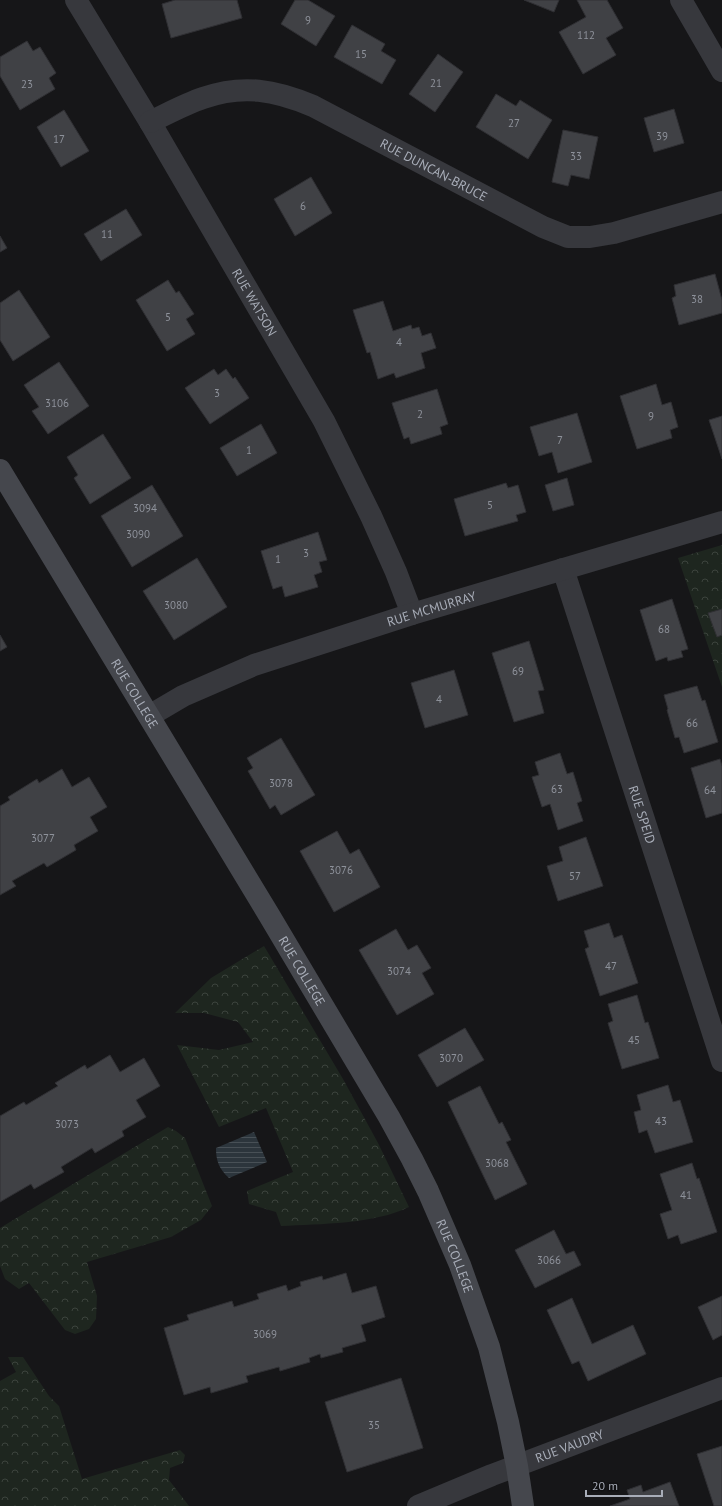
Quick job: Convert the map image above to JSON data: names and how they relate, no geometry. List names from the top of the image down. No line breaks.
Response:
{"streets":{"street":["RUE DUNCAN-BRUCE","RUE WATSON","RUE MCMURRAY","RUE COLLEGE","RUE SPEID","RUE VAUDRY"]},"crossings":[["RUE DUNCAN-BRUCE","RUE WATSON"],["RUE WATSON","RUE MCMURRAY"],["RUE MCMURRAY","RUE COLLEGE"],["RUE MCMURRAY","RUE SPEID"],["RUE COLLEGE","RUE VAUDRY"]],"house_numbers":["9","112","15","21","23","27","39","17","33","6","11","38","5","4","3","3106","2","9","7","1","5","3094","3090","3","1","3080","68","69","4","66","3078","63","64","3077","3076","57","47","3074","45","3070","43","3073","3068","41","3066","3069","35"],"scale_bar":"20 m"}
